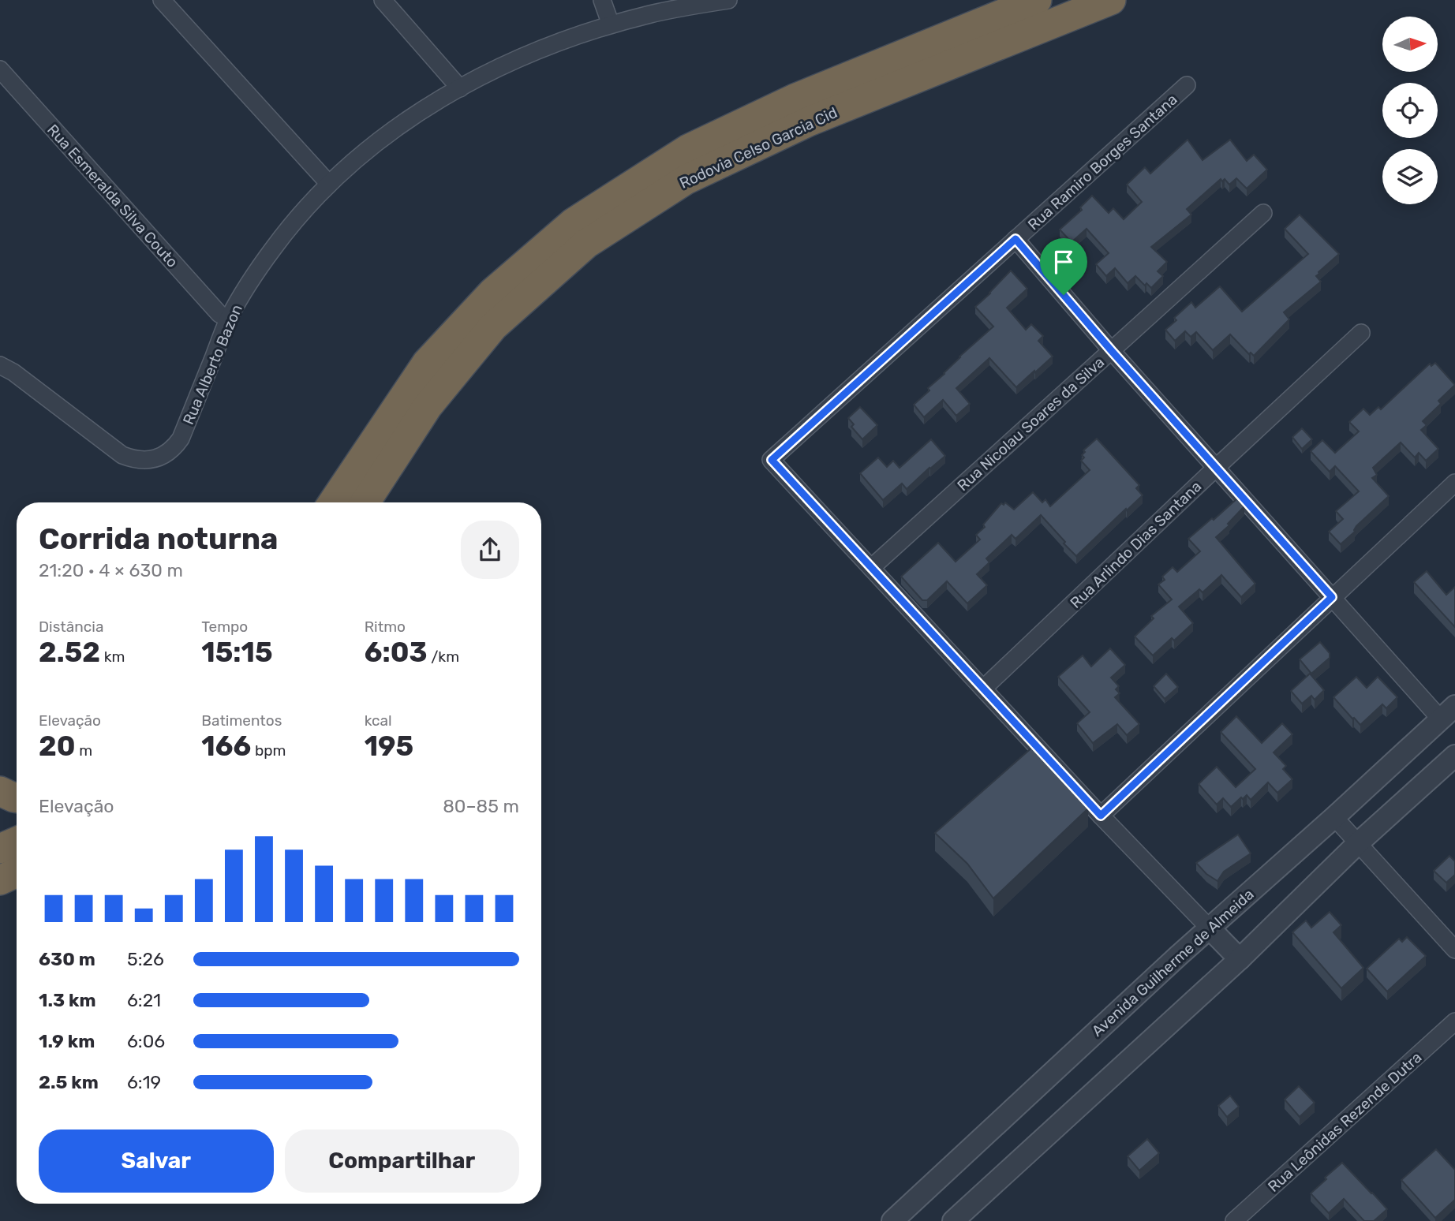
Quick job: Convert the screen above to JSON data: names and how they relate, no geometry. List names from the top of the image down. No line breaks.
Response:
{"streets":{"highway":["Rodovia Celso Garcia Cid"],"street":["Rua Ramiro Borges Santana","Rua Esmeralda Silva Couto","Rua Alberto Bazon","Rua Nicolau Soares da Silva","Rua Arlindo Dias Santana","Avenida Guilherme de Almeida","Rua Leônidas Rezende Dutra"]},"crossings":[["Rua Ramiro Borges Santana","Rua Nicolau Soares da Silva"],["Rua Esmeralda Silva Couto","Rua Alberto Bazon"]],"north":"right","page":{"heading":["Corrida noturna","21:20 · 4 × 630 m"],"stats":[["Distância","2.52 km"],["Tempo","15:15"],["Ritmo","6:03 /km"],["Elevação","20 m"],["Batimentos","166 bpm"],["kcal","195"]],"chart":["Elevação","80–85 m"],"list":[{"name":"630 m","note":"5:26"},{"name":"1.3 km","note":"6:21"},{"name":"1.9 km","note":"6:06"},{"name":"2.5 km","note":"6:19"}],"buttons":["Salvar","Compartilhar"]}}
